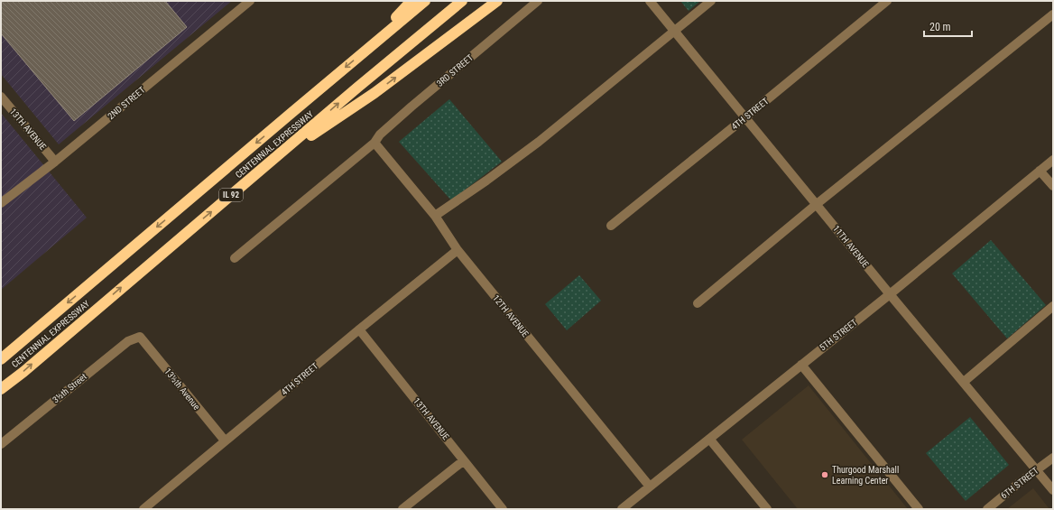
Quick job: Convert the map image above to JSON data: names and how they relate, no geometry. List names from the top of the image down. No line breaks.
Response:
{"streets":{"highway":["CENTENNIAL EXPRESSWAY","IL 92"],"street":["3RD STREET","2ND STREET","4TH STREET","13TH AVENUE","11TH AVENUE","12TH AVENUE","5TH STREET","3½th Street","13½th Avenue","6TH STREET"]},"crossings":[["3RD STREET","12TH AVENUE"],["2ND STREET","13TH AVENUE"],["4TH STREET","13TH AVENUE"],["4TH STREET","11TH AVENUE"],["4TH STREET","12TH AVENUE"],["4TH STREET","13½th Avenue"],["11TH AVENUE","5TH STREET"],["11TH AVENUE","6TH STREET"],["12TH AVENUE","5TH STREET"],["3½th Street","13½th Avenue"]],"places":["Thurgood Marshall Learning Center"],"scale_bar":"20 m"}
